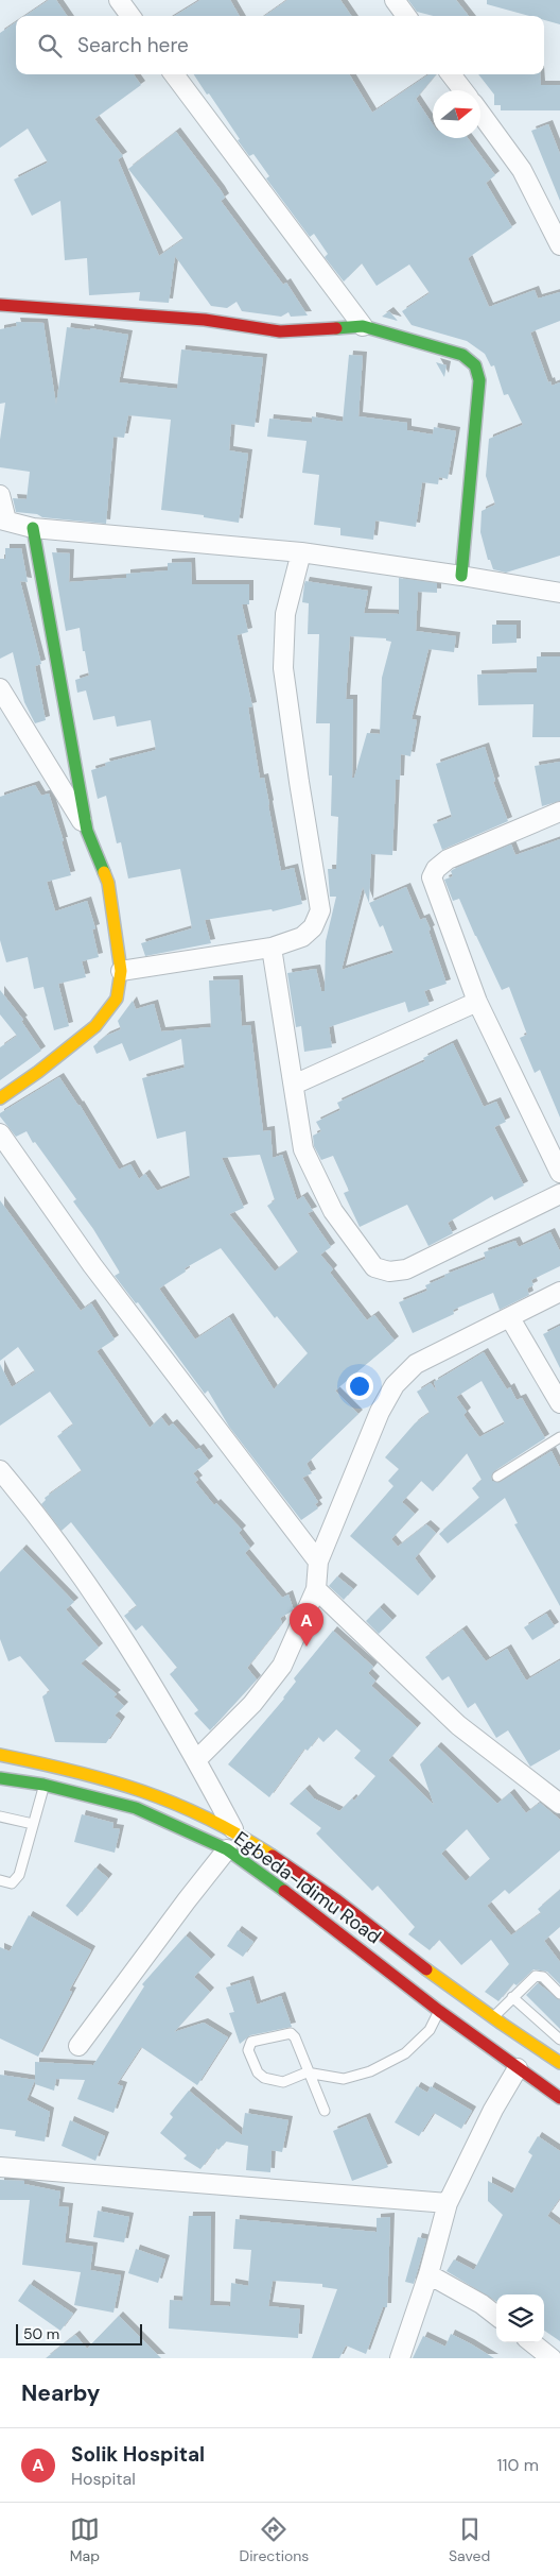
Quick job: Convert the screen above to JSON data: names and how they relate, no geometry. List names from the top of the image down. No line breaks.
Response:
{"streets":{"street":["Egbeda-Idimu Road"]},"scale_bar":"50 m","north":"right","page":{"search":"Search here","pins":"A","scale":"50 m","heading":"Nearby","list":[{"mark":"A","name":"Solik Hospital","note":"Hospital","value":"110 m"}],"nav":["Map","Directions","Saved"]}}
